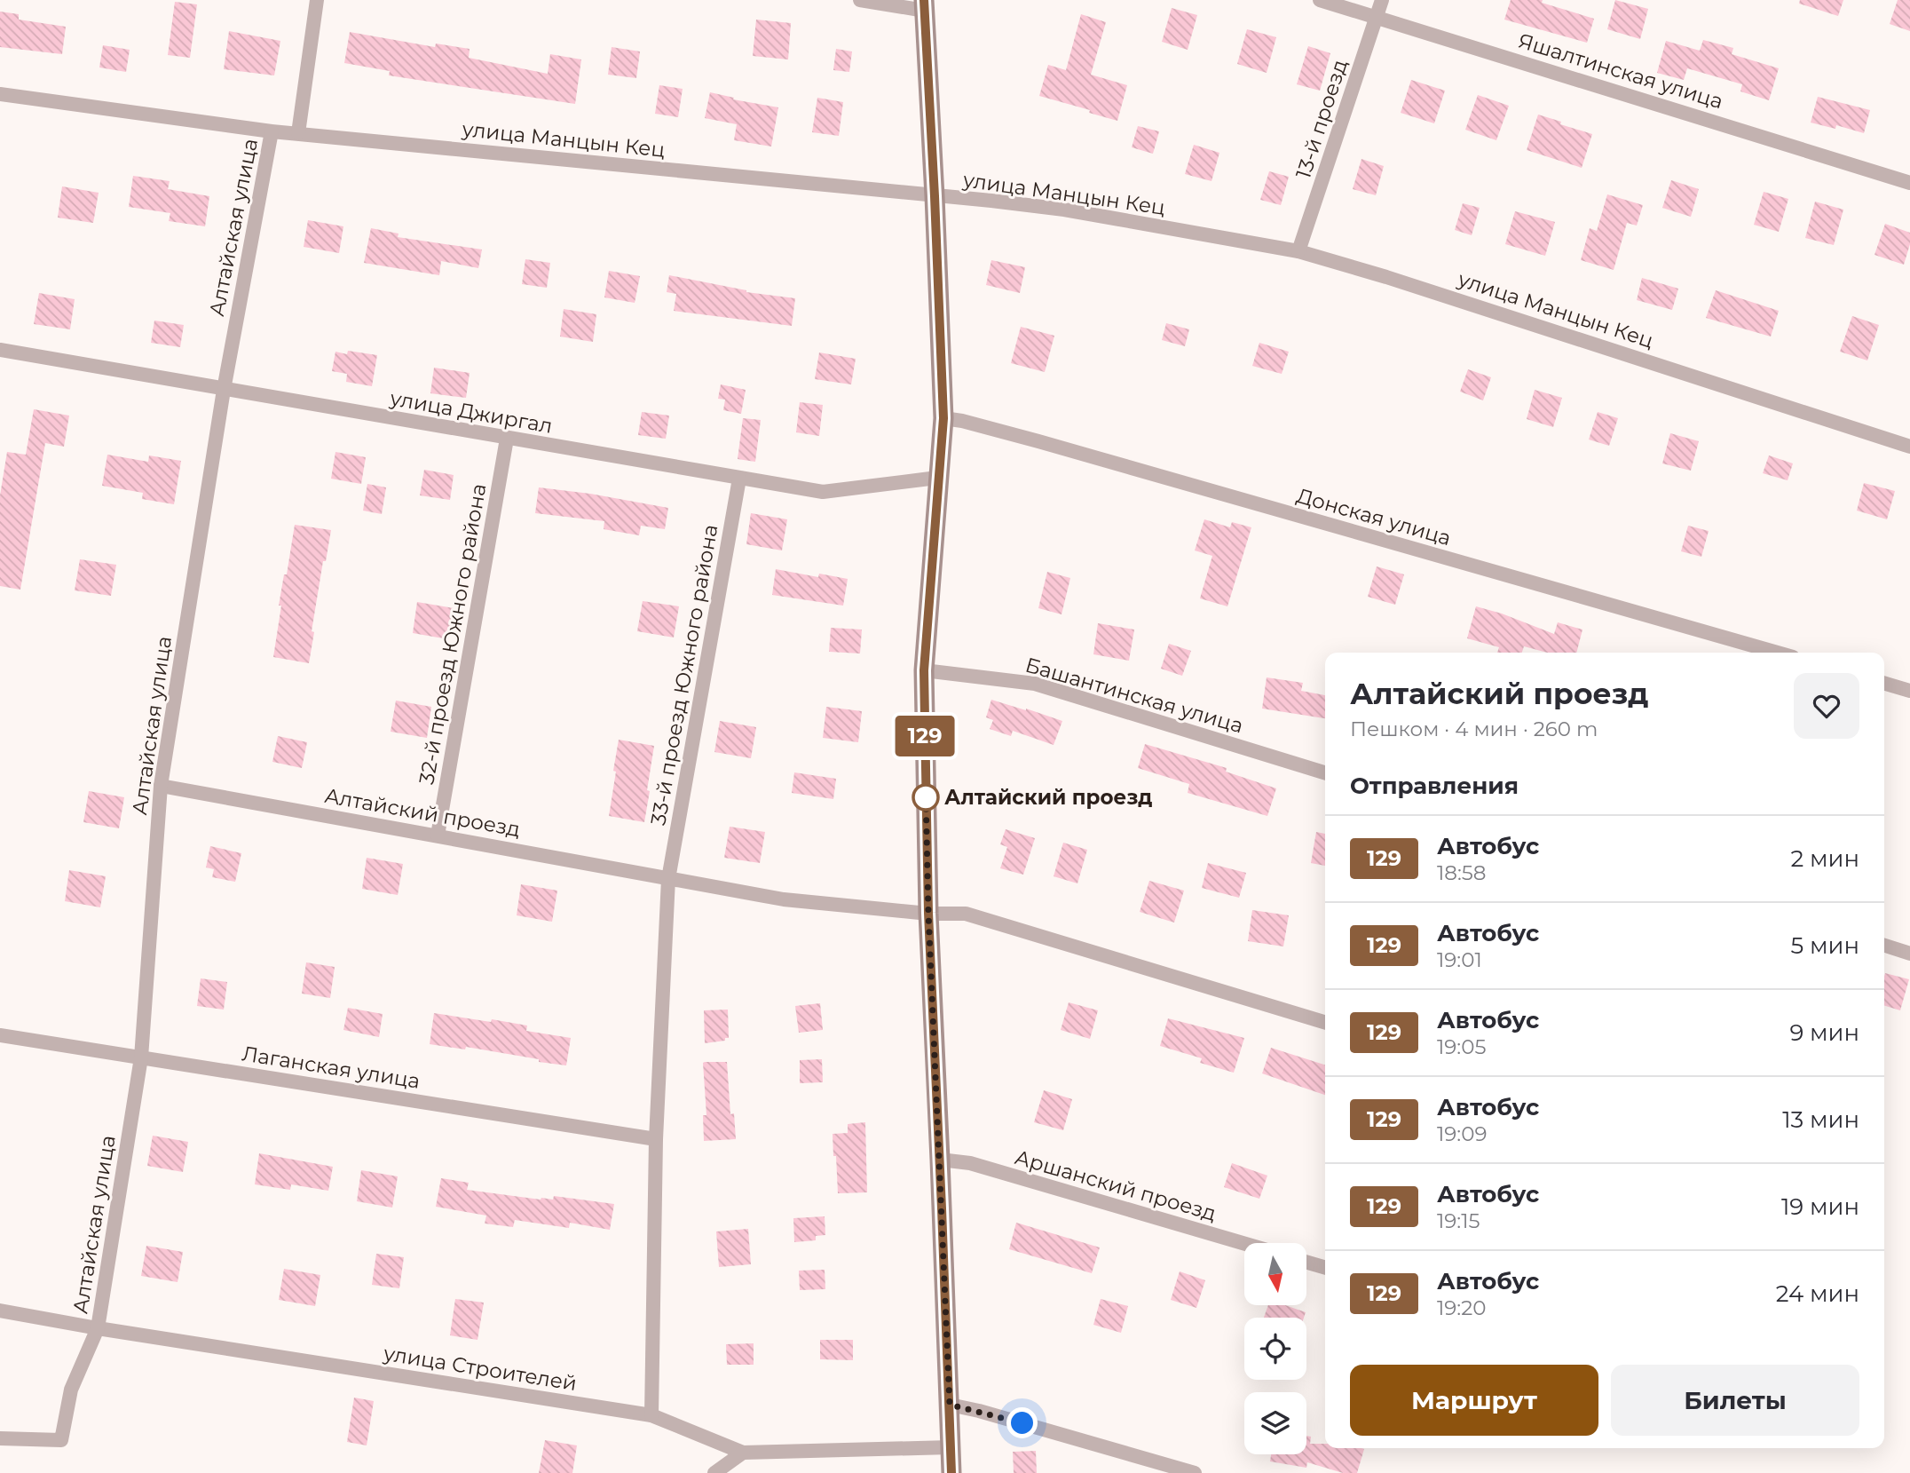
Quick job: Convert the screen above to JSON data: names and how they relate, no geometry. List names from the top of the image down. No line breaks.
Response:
{"streets":{"street":["Яшалтинская улица","13-й проезд","улица Манцын Кец","Алтайская улица","улица Джиргал","Донская улица","32-й проезд Южного района","33-й проезд Южного района","Башантинская улица","Алтайский проезд","Лаганская улица","Аршанский проезд","улица Строителей"]},"crossings":[["Яшалтинская улица","13-й проезд"],["13-й проезд","улица Манцын Кец"],["улица Манцын Кец","Алтайская улица"],["Алтайская улица","улица Джиргал"],["Алтайская улица","Алтайский проезд"],["Алтайская улица","Лаганская улица"],["Алтайская улица","улица Строителей"],["улица Джиргал","32-й проезд Южного района"],["улица Джиргал","33-й проезд Южного района"],["32-й проезд Южного района","Алтайский проезд"],["33-й проезд Южного района","Алтайский проезд"]],"places":["Алтайский проезд"],"lines":["bus line 129"],"north":"bottom","page":{"on_map":"129","heading":[["Алтайский проезд","Пешком · 4 мин · 260 m"],"Отправления"],"list":[{"mark":"129","name":"Автобус","note":"18:58","value":"2 мин"},{"mark":"129","name":"Автобус","note":"19:01","value":"5 мин"},{"mark":"129","name":"Автобус","note":"19:05","value":"9 мин"},{"mark":"129","name":"Автобус","note":"19:09","value":"13 мин"},{"mark":"129","name":"Автобус","note":"19:15","value":"19 мин"},{"mark":"129","name":"Автобус","note":"19:20","value":"24 мин"}],"buttons":["Маршрут","Билеты"]}}
